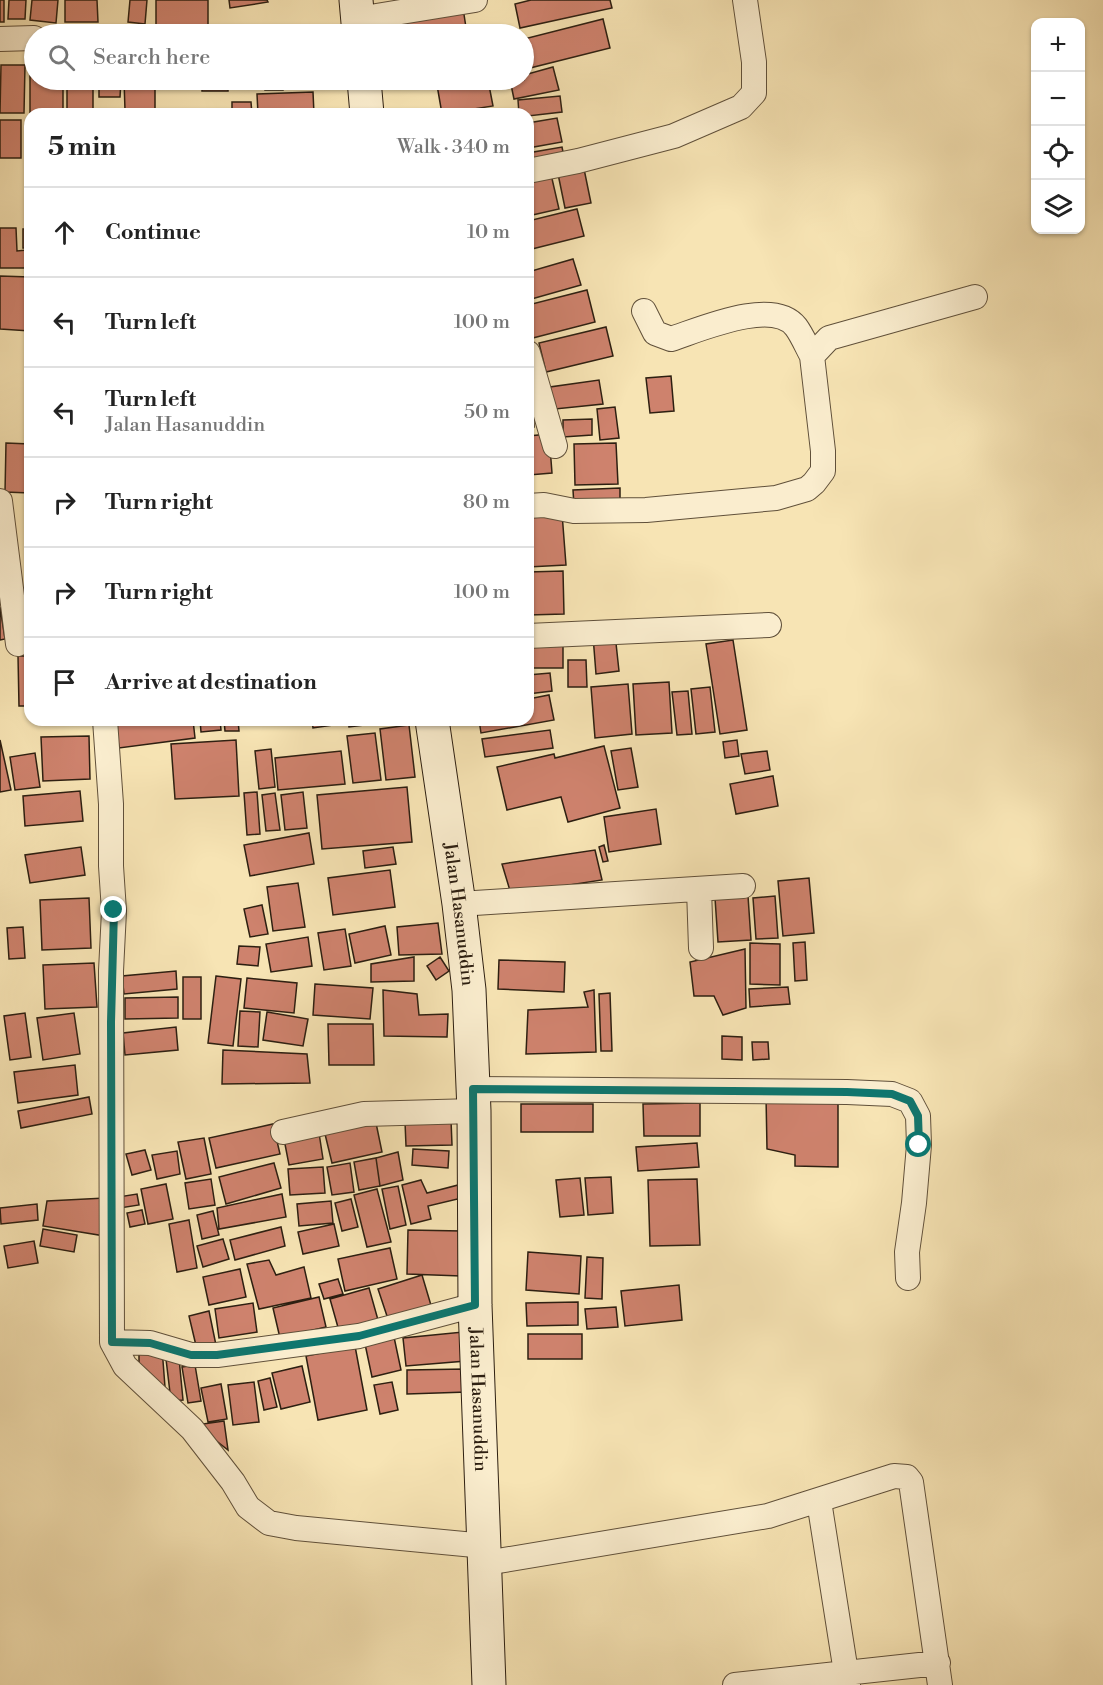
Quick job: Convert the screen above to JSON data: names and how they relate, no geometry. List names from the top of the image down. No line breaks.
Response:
{"streets":{"main road":["Jalan Hasanuddin"]},"page":{"map_buttons":["+","−"],"search":"Search here","heading":["5 min","Walk · 340 m"],"list":[["Continue","10 m"],["Turn left","100 m"],["Turn left","Jalan Hasanuddin","50 m"],["Turn right","80 m"],["Turn right","100 m"],"Arrive at destination"]}}
